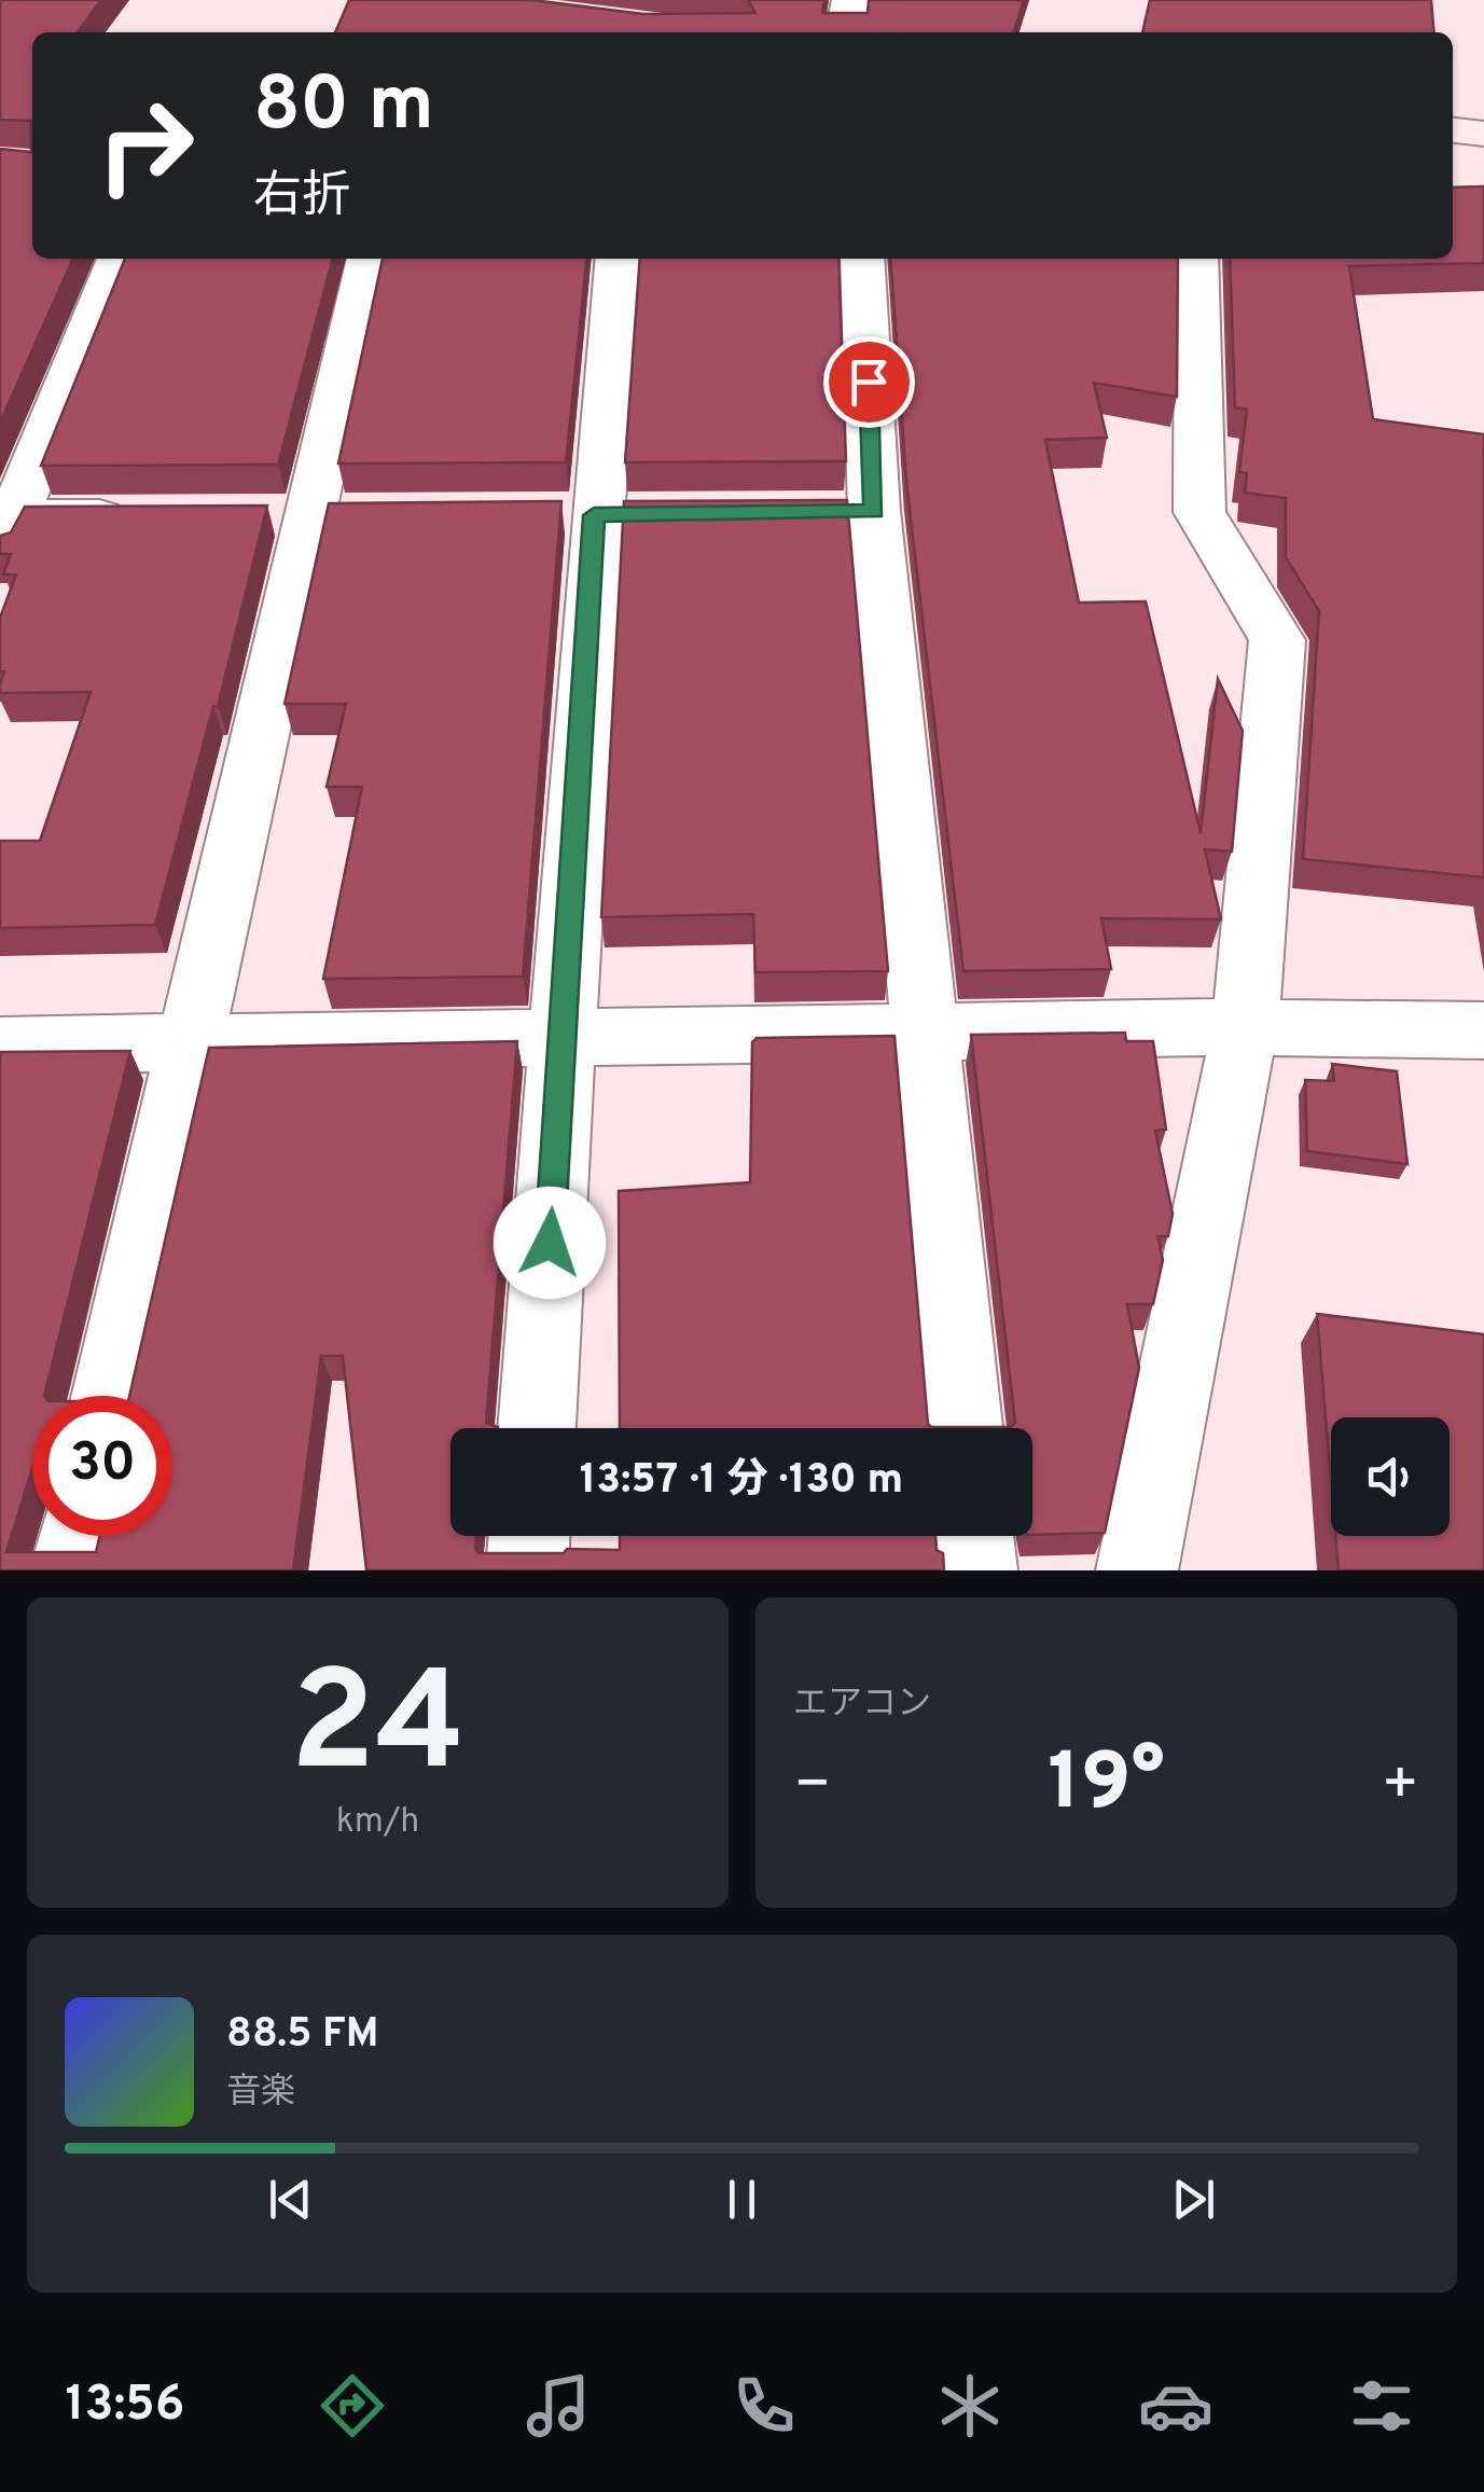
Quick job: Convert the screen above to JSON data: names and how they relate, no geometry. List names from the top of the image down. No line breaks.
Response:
{"page":{"turn":["80 m","右折"],"limit":"30","trip":"13:57 · 1 分 · 130 m","tile":[["24","km/h"],"エアコン"],"heat":["−","19°","+"],"song":["88.5 FM","音楽"],"tabs":"13:56"}}
